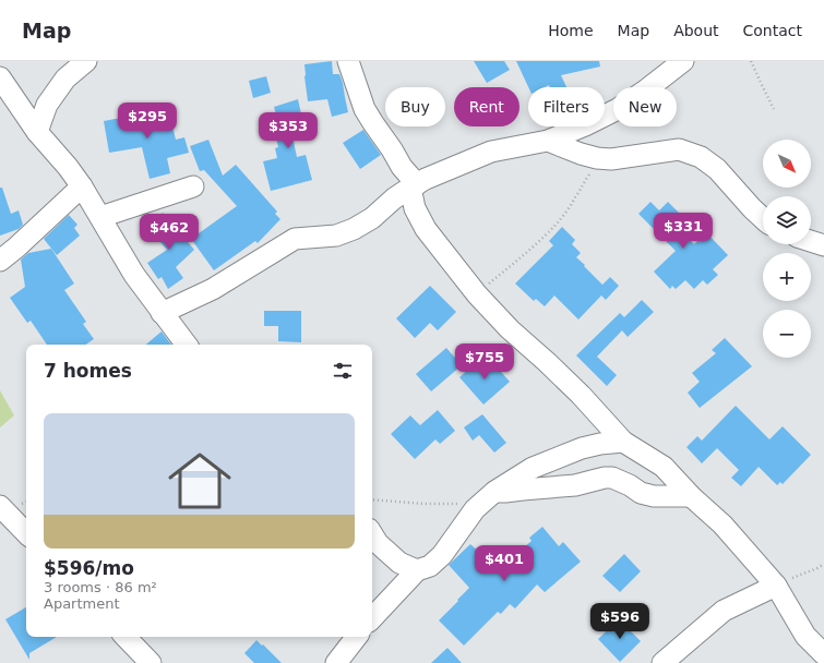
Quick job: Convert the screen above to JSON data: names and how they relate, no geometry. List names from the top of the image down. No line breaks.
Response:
{"north":"bottom right","page":{"header":"Map","nav":["Home","Map","About","Contact"],"chip":["Buy","Rent","Filters","New"],"price":["$295","$353","$331","$462","$755","$401","$596"],"map_buttons":["+","−"],"heading":"7 homes","list":[{"name":"$596/mo","note":"3 rooms · 86 m² · Apartment"}]}}
